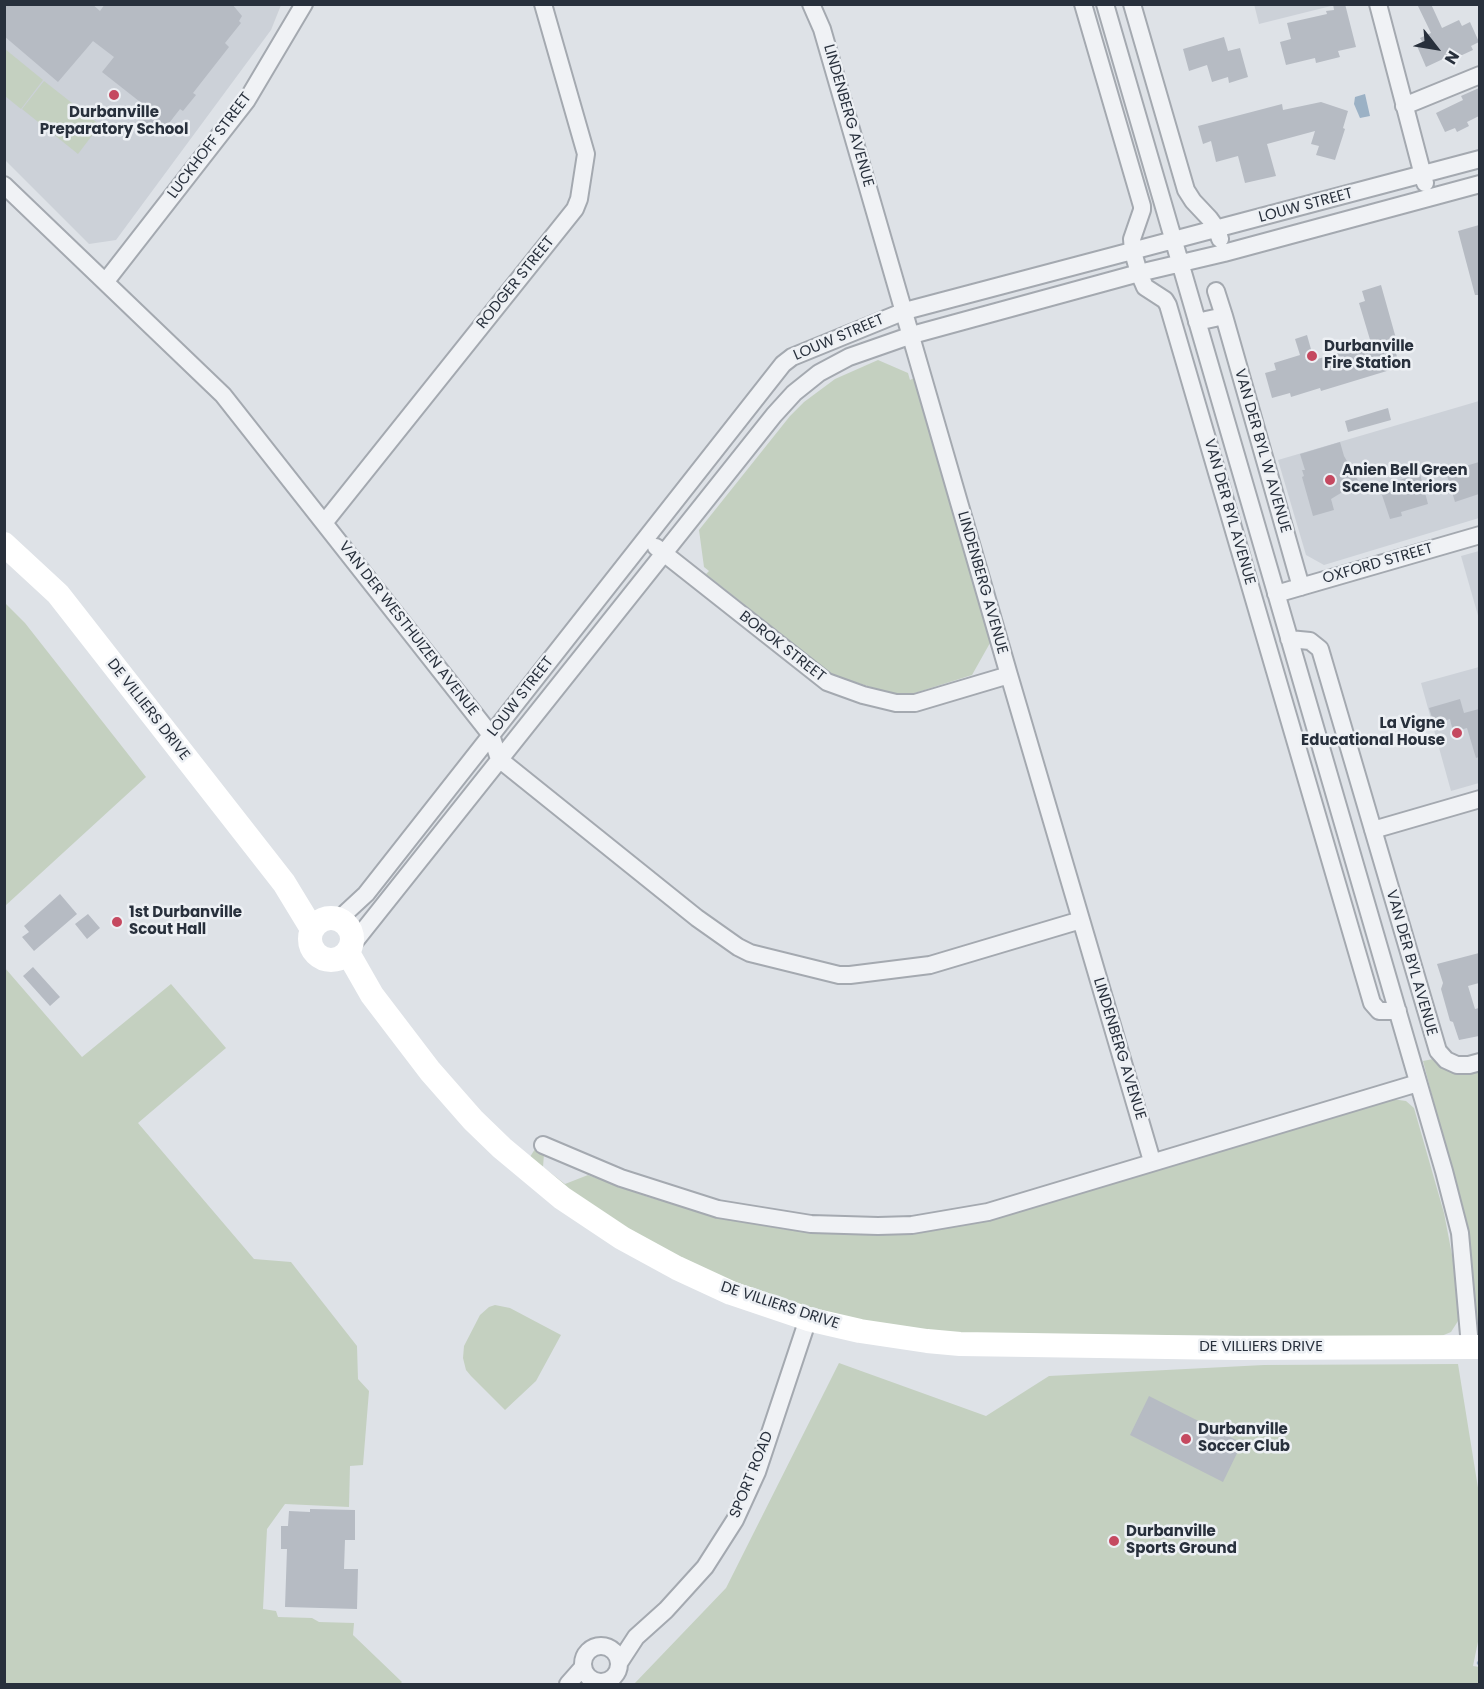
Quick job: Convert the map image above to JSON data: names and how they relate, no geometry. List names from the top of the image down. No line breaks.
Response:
{"streets":{"street":["LINDENBERG AVENUE","LUCKHOFF STREET","LOUW STREET","RODGER STREET","VAN DER BYL W AVENUE","VAN DER BYL AVENUE","OXFORD STREET","VAN DER WESTHUIZEN AVENUE","BOROK STREET","DE VILLIERS DRIVE","SPORT ROAD"]},"crossings":[["LINDENBERG AVENUE","LOUW STREET"],["LINDENBERG AVENUE","BOROK STREET"],["LUCKHOFF STREET","VAN DER WESTHUIZEN AVENUE"],["LOUW STREET","VAN DER BYL AVENUE"],["LOUW STREET","VAN DER WESTHUIZEN AVENUE"],["LOUW STREET","BOROK STREET"],["LOUW STREET","DE VILLIERS DRIVE"],["RODGER STREET","VAN DER WESTHUIZEN AVENUE"],["VAN DER BYL W AVENUE","OXFORD STREET"],["VAN DER BYL AVENUE","OXFORD STREET"],["VAN DER BYL AVENUE","DE VILLIERS DRIVE"],["DE VILLIERS DRIVE","SPORT ROAD"]],"places":["Durbanville Preparatory School","Durbanville Fire Station","Anien Bell Green Scene Interiors","La Vigne Educational House","1st Durbanville Scout Hall","Durbanville Soccer Club","Durbanville Sports Ground"],"north":"bottom right"}
